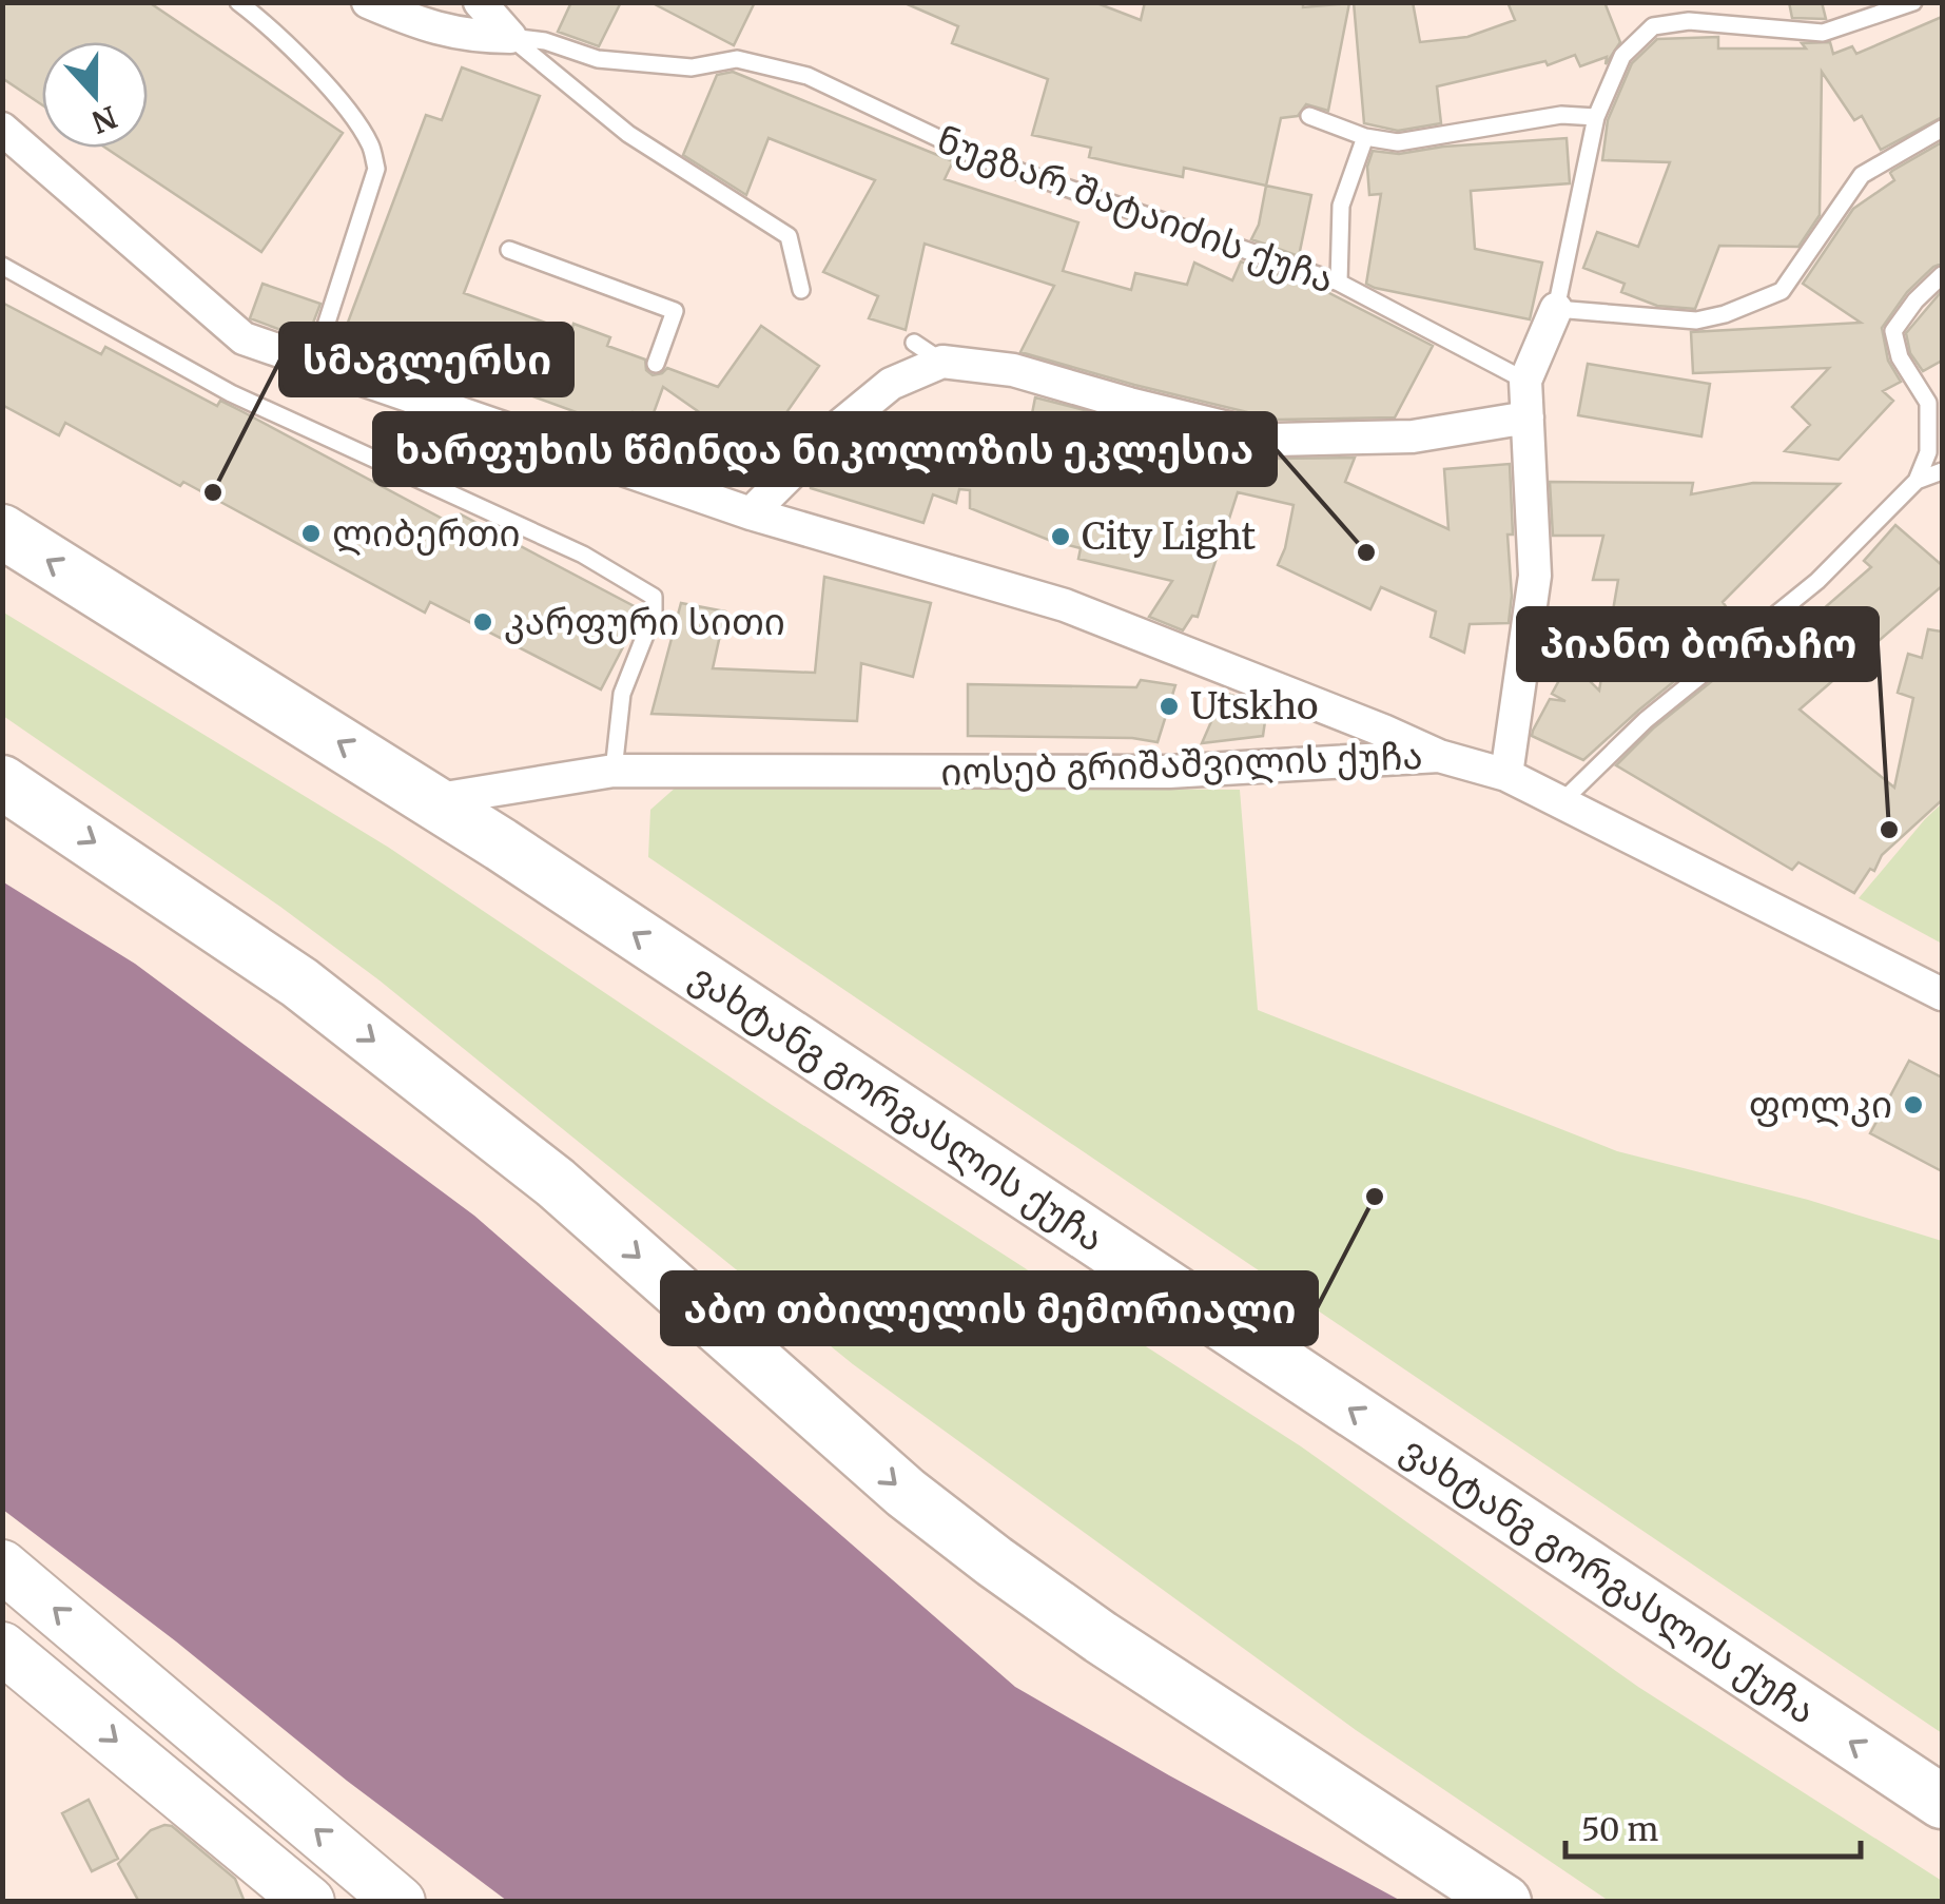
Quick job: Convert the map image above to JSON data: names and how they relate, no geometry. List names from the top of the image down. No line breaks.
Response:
{"streets":{"highway":["ვახტანგ გორგასლის ქუჩა"],"street":["ნუგზარ შატაიძის ქუჩა","იოსებ გრიშაშვილის ქუჩა"]},"crossings":[["იოსებ გრიშაშვილის ქუჩა","ვახტანგ გორგასლის ქუჩა"]],"places":["სმაგლერსი","ლიბერთი","City Light","ხარფუხის წმინდა ნიკოლოზის ეკლესია","კარფური სითი","Utskho","პიანო ბორაჩო","ფოლკი","აბო თბილელის მემორიალი"],"scale_bar":"50 m","north":"bottom"}
